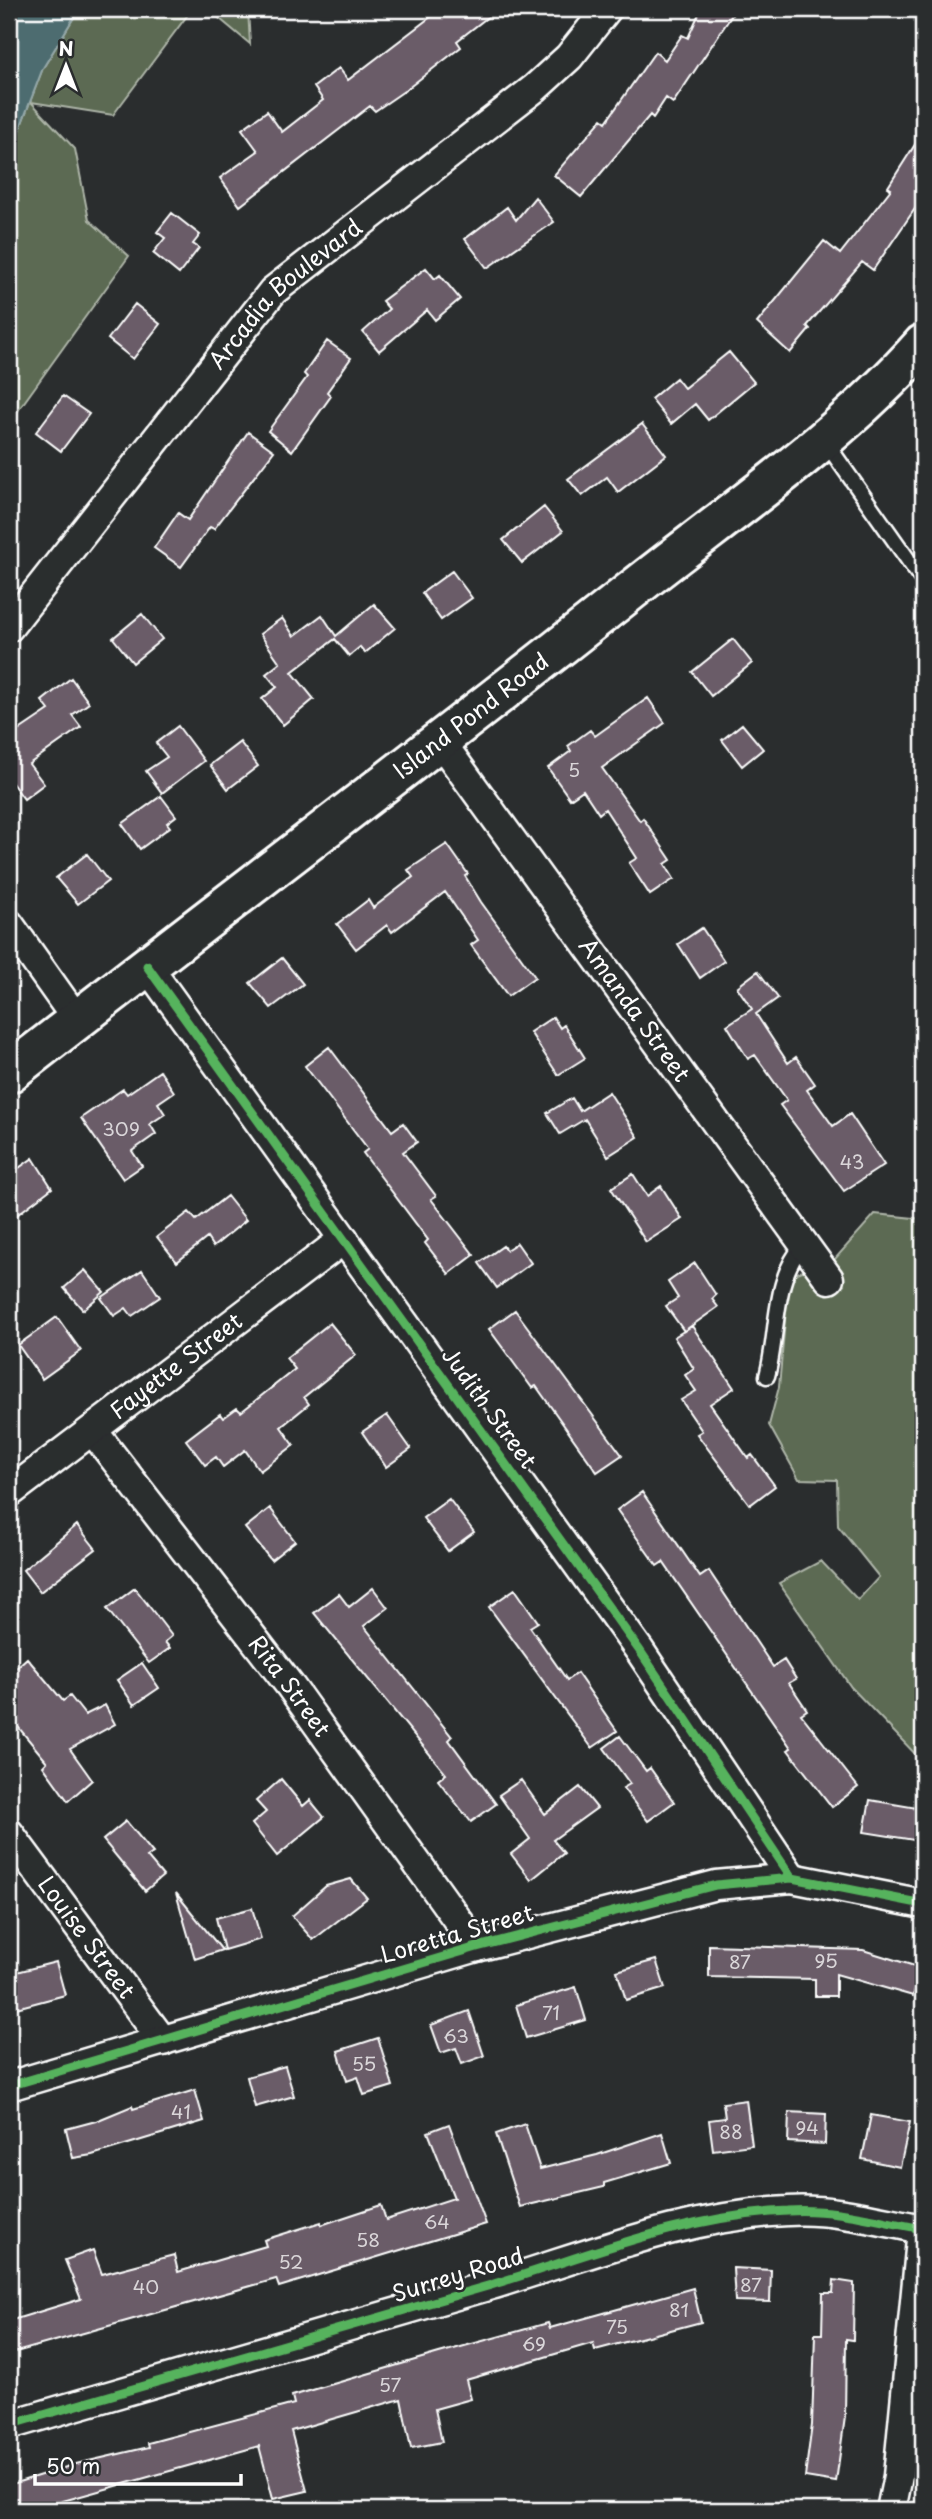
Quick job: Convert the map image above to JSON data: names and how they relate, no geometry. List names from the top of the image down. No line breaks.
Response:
{"streets":{"main road":["Island Pond Road"],"street":["Arcadia Boulevard","Amanda Street","Fayette Street","Judith Street","Rita Street","Loretta Street","Louise Street","Surrey Road"]},"crossings":[["Island Pond Road","Amanda Street"],["Island Pond Road","Judith Street"],["Fayette Street","Judith Street"],["Fayette Street","Rita Street"],["Judith Street","Loretta Street"],["Rita Street","Loretta Street"],["Loretta Street","Louise Street"]],"house_numbers":["5","309","43","95","87","71","63","55","41","94","88","64","58","52","87","40","81","75","69","57"],"scale_bar":"50 m","north":"top"}
